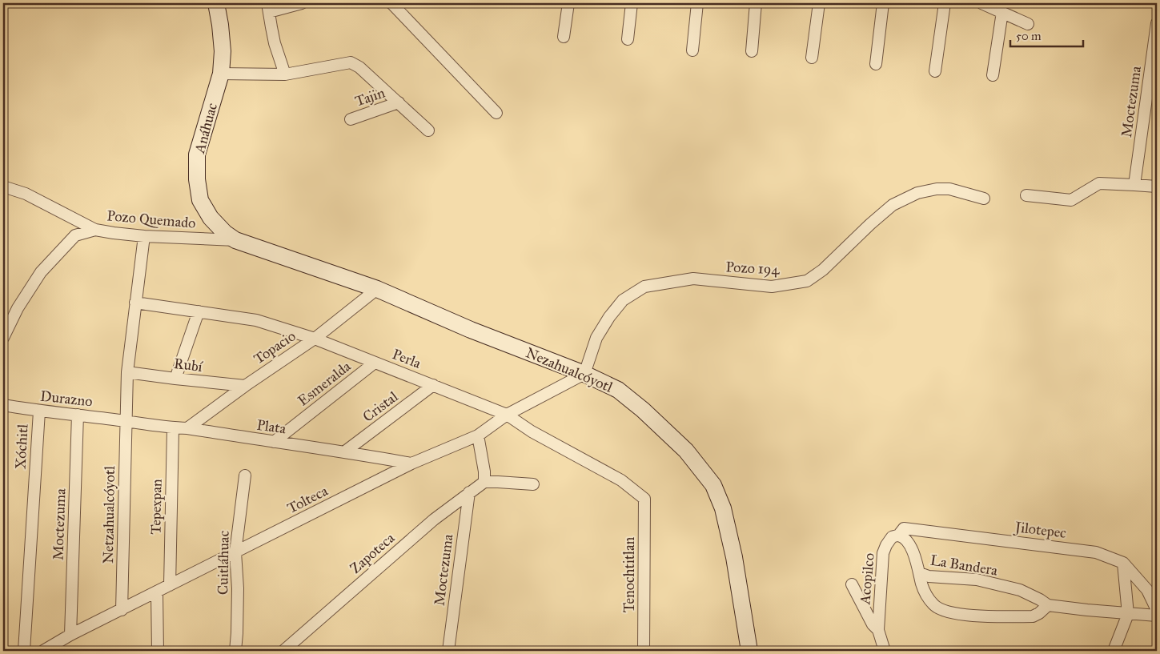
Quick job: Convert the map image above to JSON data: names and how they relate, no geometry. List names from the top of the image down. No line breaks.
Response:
{"streets":{"main road":["Anáhuac","Nezahualcóyotl"],"street":["Tajin","Moctezuma","Pozo Quemado","Pozo 194","Topacio","Perla","Rubí","Esmeralda","Durazno","Cristal","Plata","Xóchitl","Tolteca","Tepexpan","Netzahualcóyotl","Jilotepec","Zapoteca","Cuitláhuac","La Bandera","Tenochtitlan","Acopilco"]},"crossings":[["Moctezuma","Durazno"],["Moctezuma","Tolteca"],["Moctezuma","Zapoteca"],["Anáhuac","Pozo Quemado"],["Anáhuac","Nezahualcóyotl"],["Pozo Quemado","Nezahualcóyotl"],["Pozo Quemado","Netzahualcóyotl"],["Pozo 194","Nezahualcóyotl"],["Pozo 194","Tolteca"],["Topacio","Perla"],["Topacio","Rubí"],["Topacio","Nezahualcóyotl"],["Topacio","Plata"],["Perla","Esmeralda"],["Perla","Cristal"],["Perla","Tolteca"],["Perla","Netzahualcóyotl"],["Perla","Tenochtitlan"],["Rubí","Netzahualcóyotl"],["Nezahualcóyotl","Tolteca"],["Esmeralda","Plata"],["Durazno","Plata"],["Durazno","Xóchitl"],["Durazno","Netzahualcóyotl"],["Cristal","Plata"],["Plata","Tolteca"],["Plata","Tepexpan"],["Plata","Netzahualcóyotl"],["Tolteca","Tepexpan"],["Tolteca","Netzahualcóyotl"],["Tolteca","Cuitláhuac"],["Jilotepec","Acopilco"]],"scale_bar":"50 m"}
